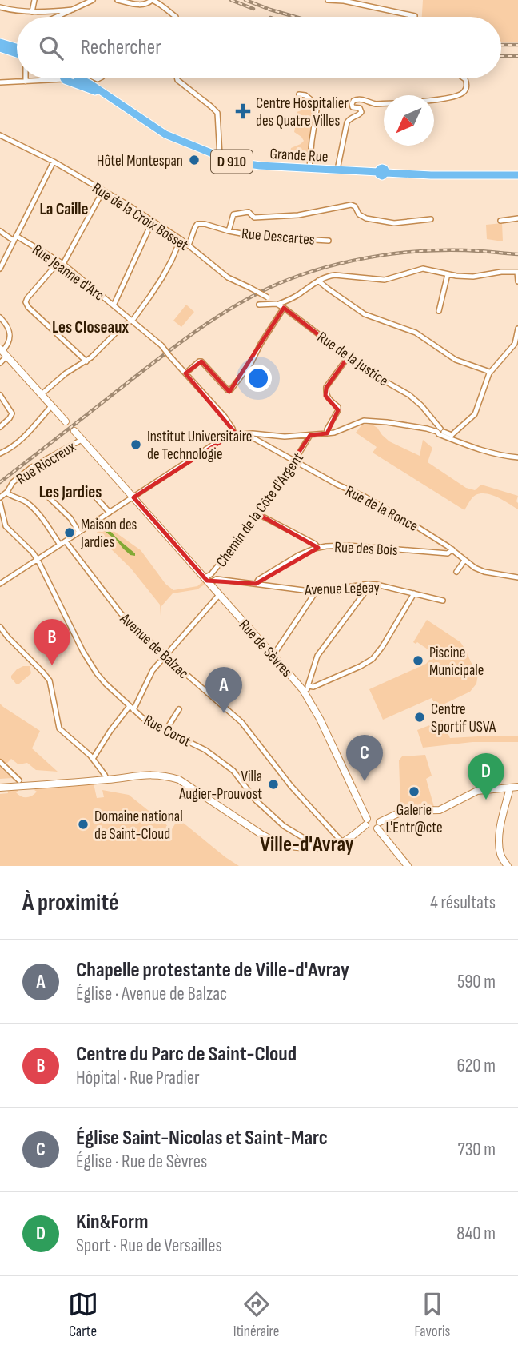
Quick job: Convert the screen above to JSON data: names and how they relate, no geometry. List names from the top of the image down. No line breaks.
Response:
{"streets":{"main road":["Grande Rue","D 910","Rue de Sèvres"],"street":["Rue de la Croix Bosset","Rue Descartes","Rue Jeanne d'Arc","Rue de la Justice","Rue Riocreux","Rue de la Ronce","Chemin de la Côte d'Argent","Rue des Bois","Avenue Legeay","Avenue de Balzac","Rue Corot"]},"crossings":[["Rue de la Croix Bosset","Rue Descartes"],["Rue de la Croix Bosset","Rue de la Justice"],["Rue Riocreux","Rue de Sèvres"],["Rue de la Ronce","Chemin de la Côte d'Argent"],["Rue de la Ronce","Rue des Bois"],["Chemin de la Côte d'Argent","Avenue Legeay"],["Chemin de la Côte d'Argent","Rue de Sèvres"],["Rue des Bois","Avenue Legeay"],["Avenue Legeay","Rue de Sèvres"]],"districts":["La Caille","Les Closeaux","Les Jardies","Ville-d'Avray"],"places":{"health":["Centre Hospitalier des Quatre Villes"],"other":["Hôtel Montespan","Institut Universitaire de Technologie","Maison des Jardies","Piscine Municipale","Centre Sportif USVA","Villa Augier-Prouvost","Galerie L'Entr@cte","Domaine national de Saint-Cloud"]},"north":"bottom left","page":{"search":"Rechercher","pins":["B","A","C","D"],"heading":["À proximité","4 résultats"],"list":[{"mark":"A","name":"Chapelle protestante de Ville-d'Avray","note":"Église · Avenue de Balzac","value":"590 m"},{"mark":"B","name":"Centre du Parc de Saint-Cloud","note":"Hôpital · Rue Pradier","value":"620 m"},{"mark":"C","name":"Église Saint-Nicolas et Saint-Marc","note":"Église · Rue de Sèvres","value":"730 m"},{"mark":"D","name":"Kin&Form","note":"Sport · Rue de Versailles","value":"840 m"}],"nav":["Carte","Itinéraire","Favoris"]}}
